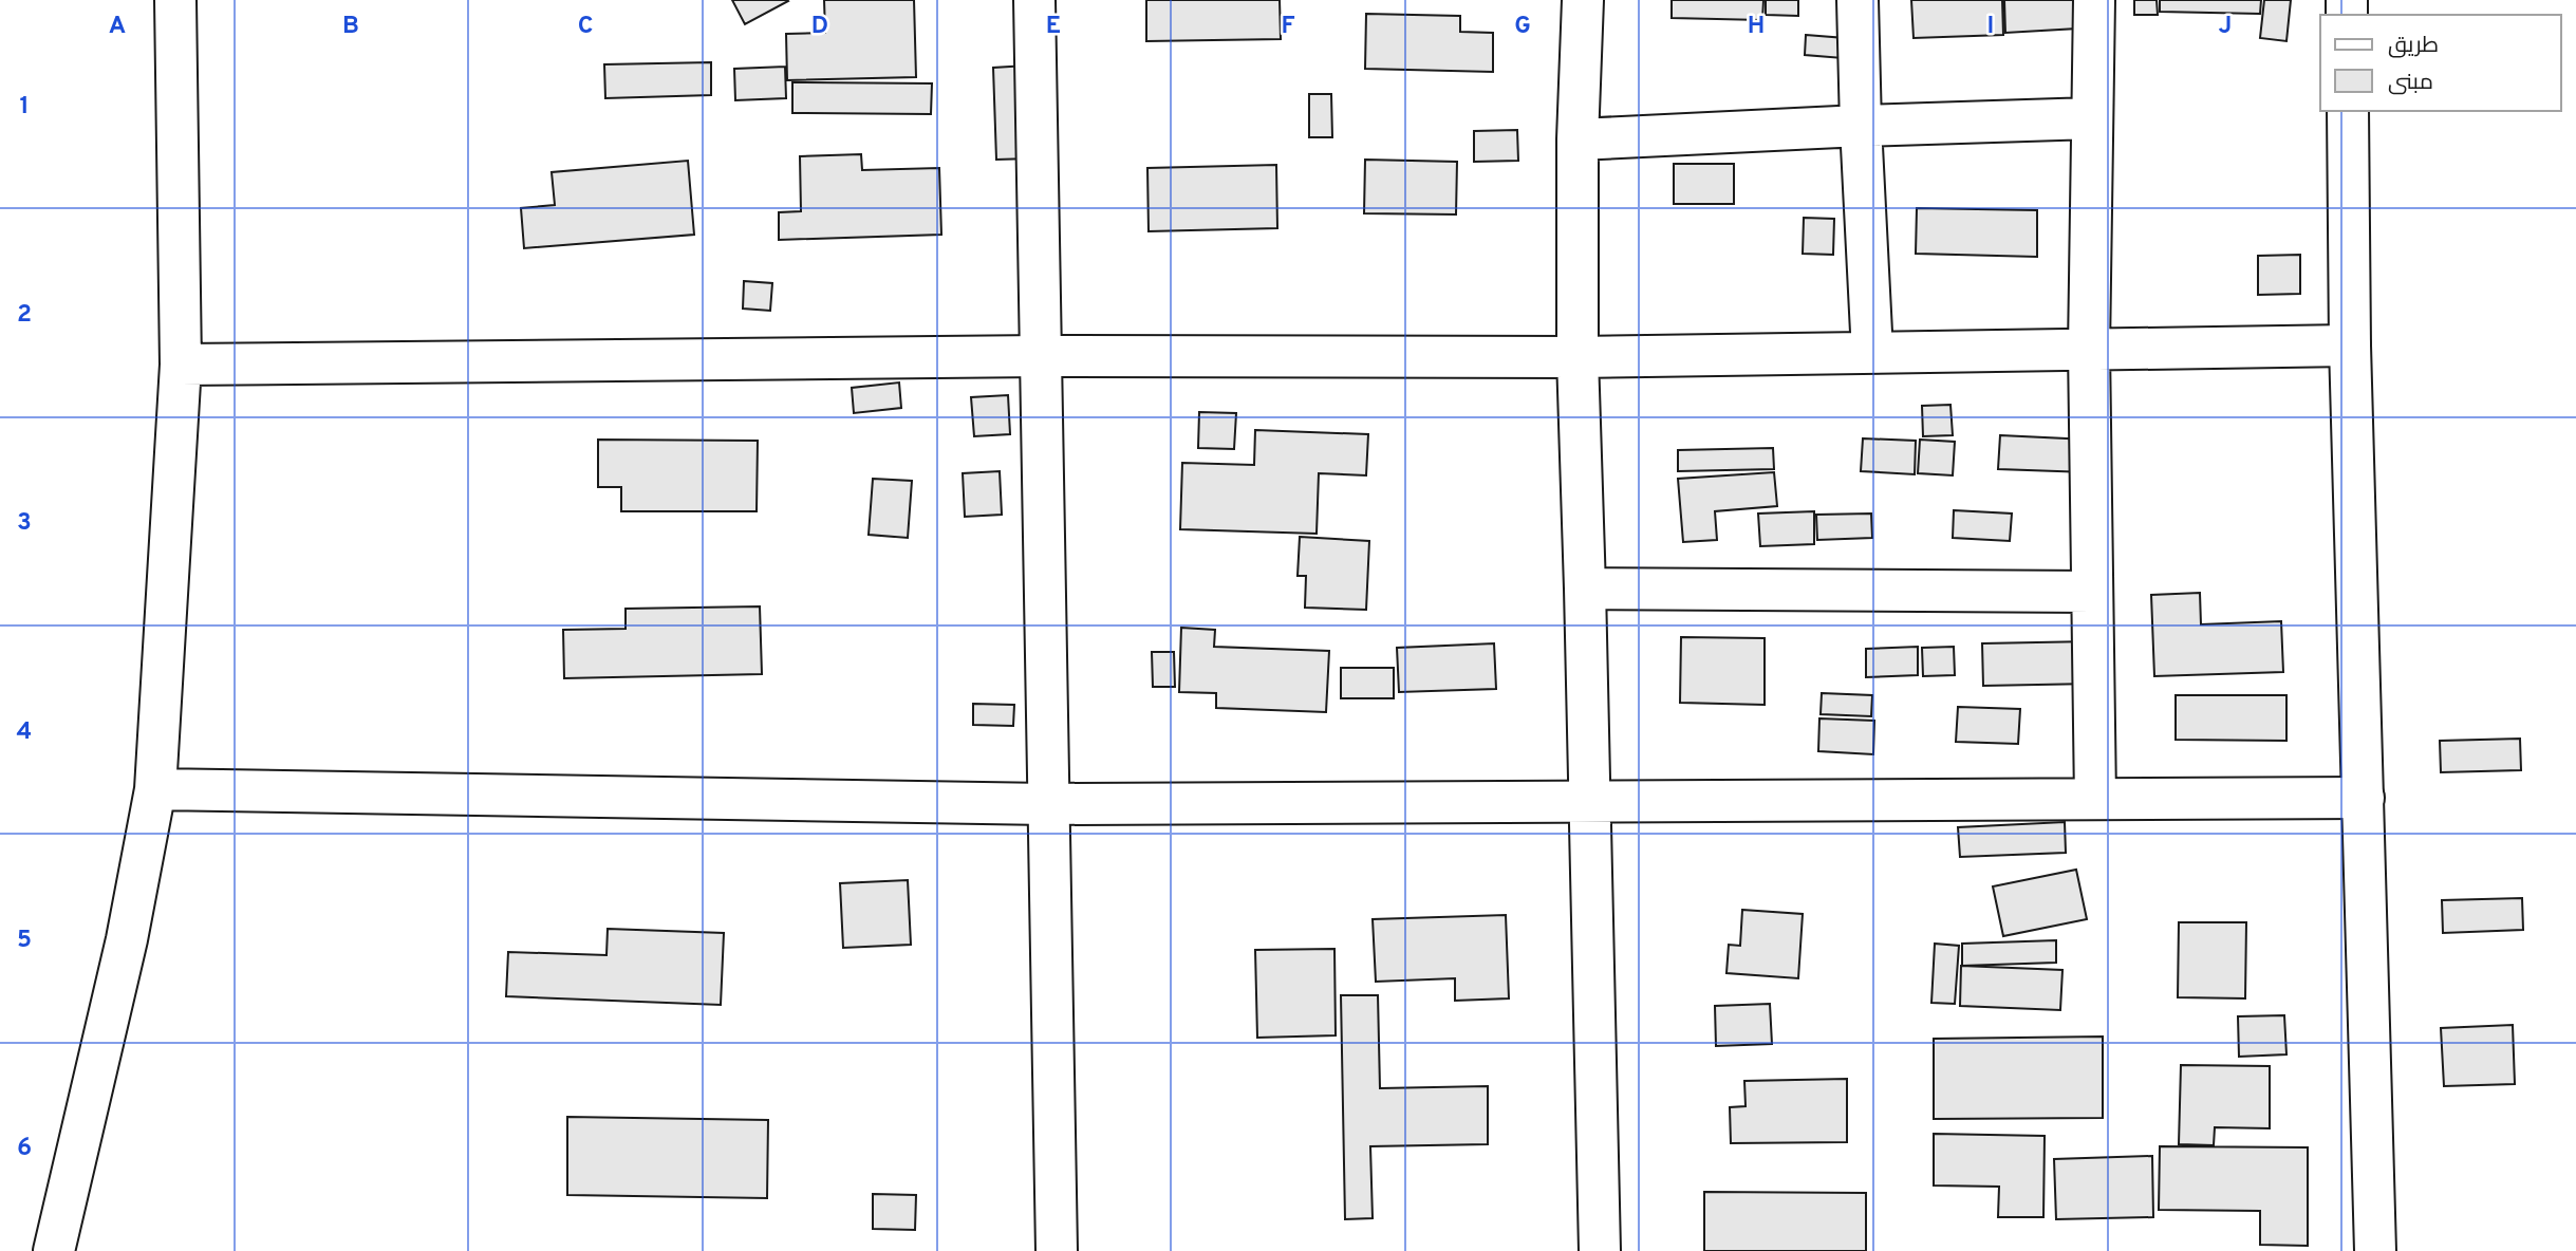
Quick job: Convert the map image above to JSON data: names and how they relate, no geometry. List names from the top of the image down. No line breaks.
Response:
{"legend":["طريق","مبنى"],"grid":{"columns":["A","B","C","D","E","F","G","H","I","J"],"rows":["1","2","3","4","5","6"]}}
